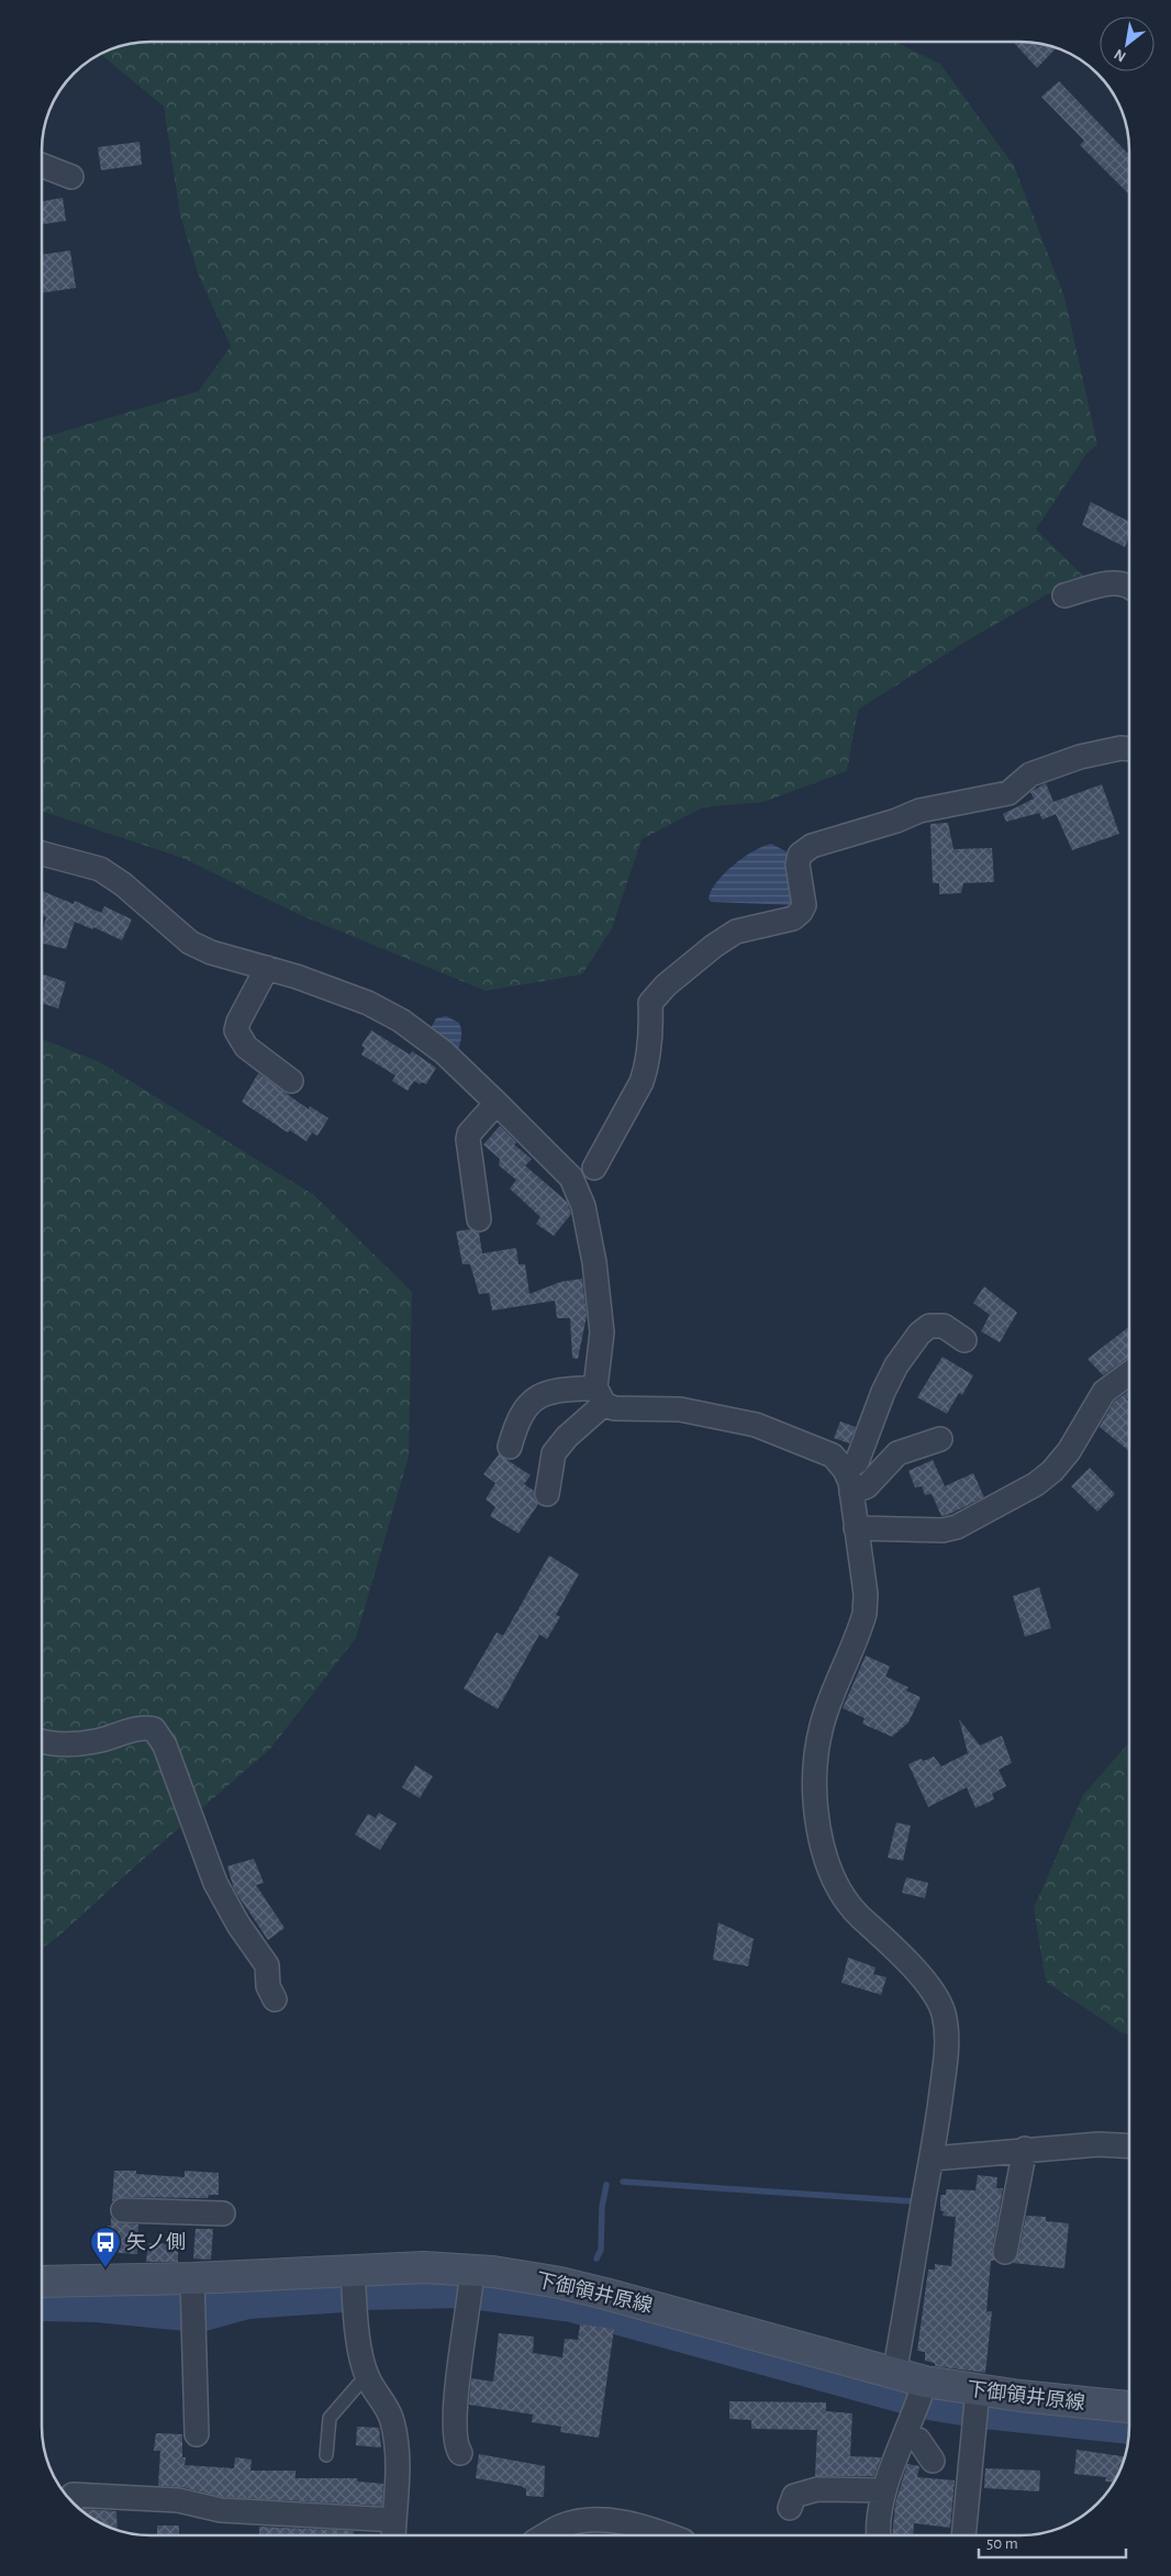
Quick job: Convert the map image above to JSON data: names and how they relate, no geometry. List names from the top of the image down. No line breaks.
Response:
{"streets":{"main road":["下御領井原線"]},"places":{"bus stop":["矢ノ側"]},"scale_bar":"50 m","north":"bottom left"}
